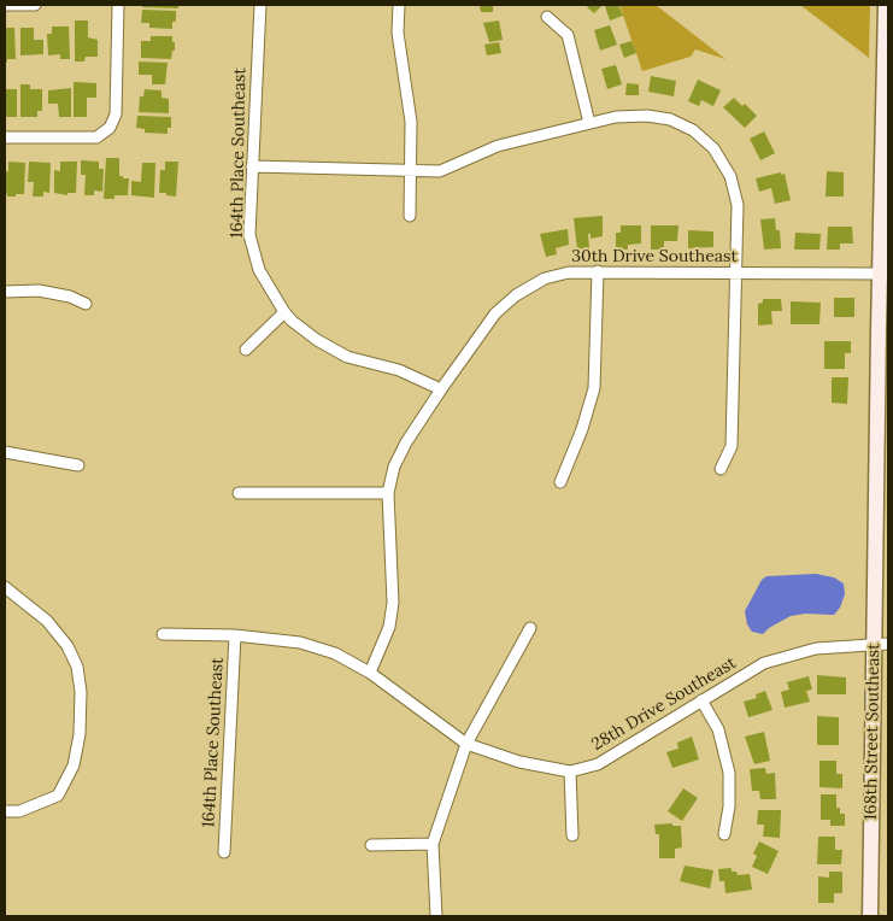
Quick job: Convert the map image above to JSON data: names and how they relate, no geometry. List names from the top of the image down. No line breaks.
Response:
{"streets":{"street":["164th Place Southeast","30th Drive Southeast","28th Drive Southeast","168th Street Southeast"]},"crossings":[["164th Place Southeast","28th Drive Southeast"],["30th Drive Southeast","28th Drive Southeast"],["30th Drive Southeast","168th Street Southeast"],["28th Drive Southeast","168th Street Southeast"]]}
